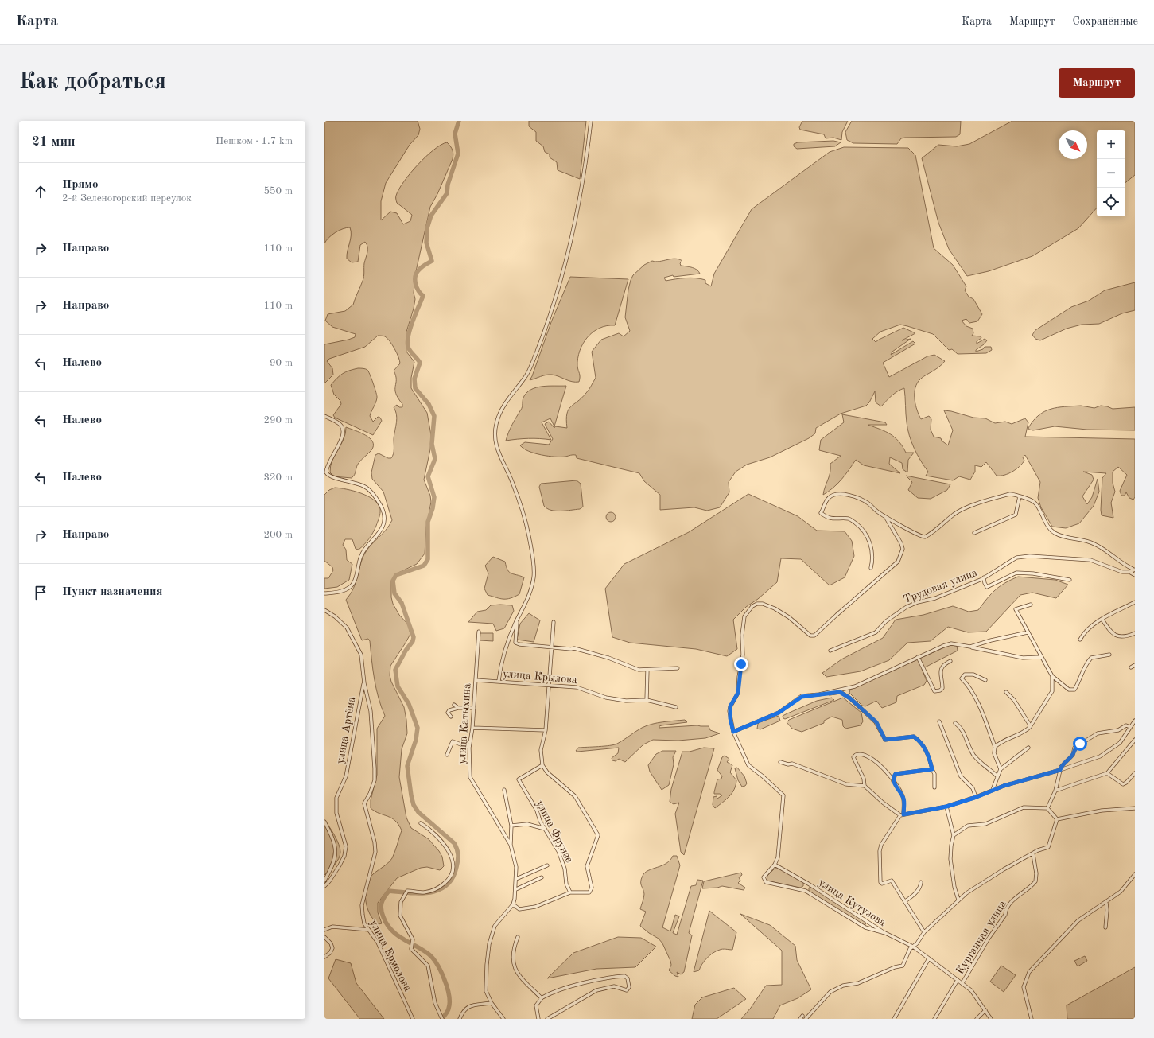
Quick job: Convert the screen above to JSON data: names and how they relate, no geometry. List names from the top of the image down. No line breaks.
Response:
{"streets":{"street":["Трудовая улица","улица Крылова","улица Катыхина","улица Артёма","улица Фрунзе","улица Кутузова","Курганная улица","улица Ермолова"]},"crossings":[["улица Крылова","улица Катыхина"],["улица Артёма","улица Ермолова"],["улица Кутузова","Курганная улица"]],"north":"bottom right","page":{"header":"Карта","nav":["Карта","Маршрут","Сохранённые"],"buttons":"Маршрут","title":"Как добраться","heading":["21 мин","Пешком · 1.7 km"],"map_buttons":["+","−"],"list":[["Прямо","2-й Зеленогорский переулок","550 m"],["Направо","110 m"],["Направо","110 m"],["Налево","90 m"],["Налево","290 m"],["Налево","320 m"],["Направо","200 m"],"Пункт назначения"]}}
